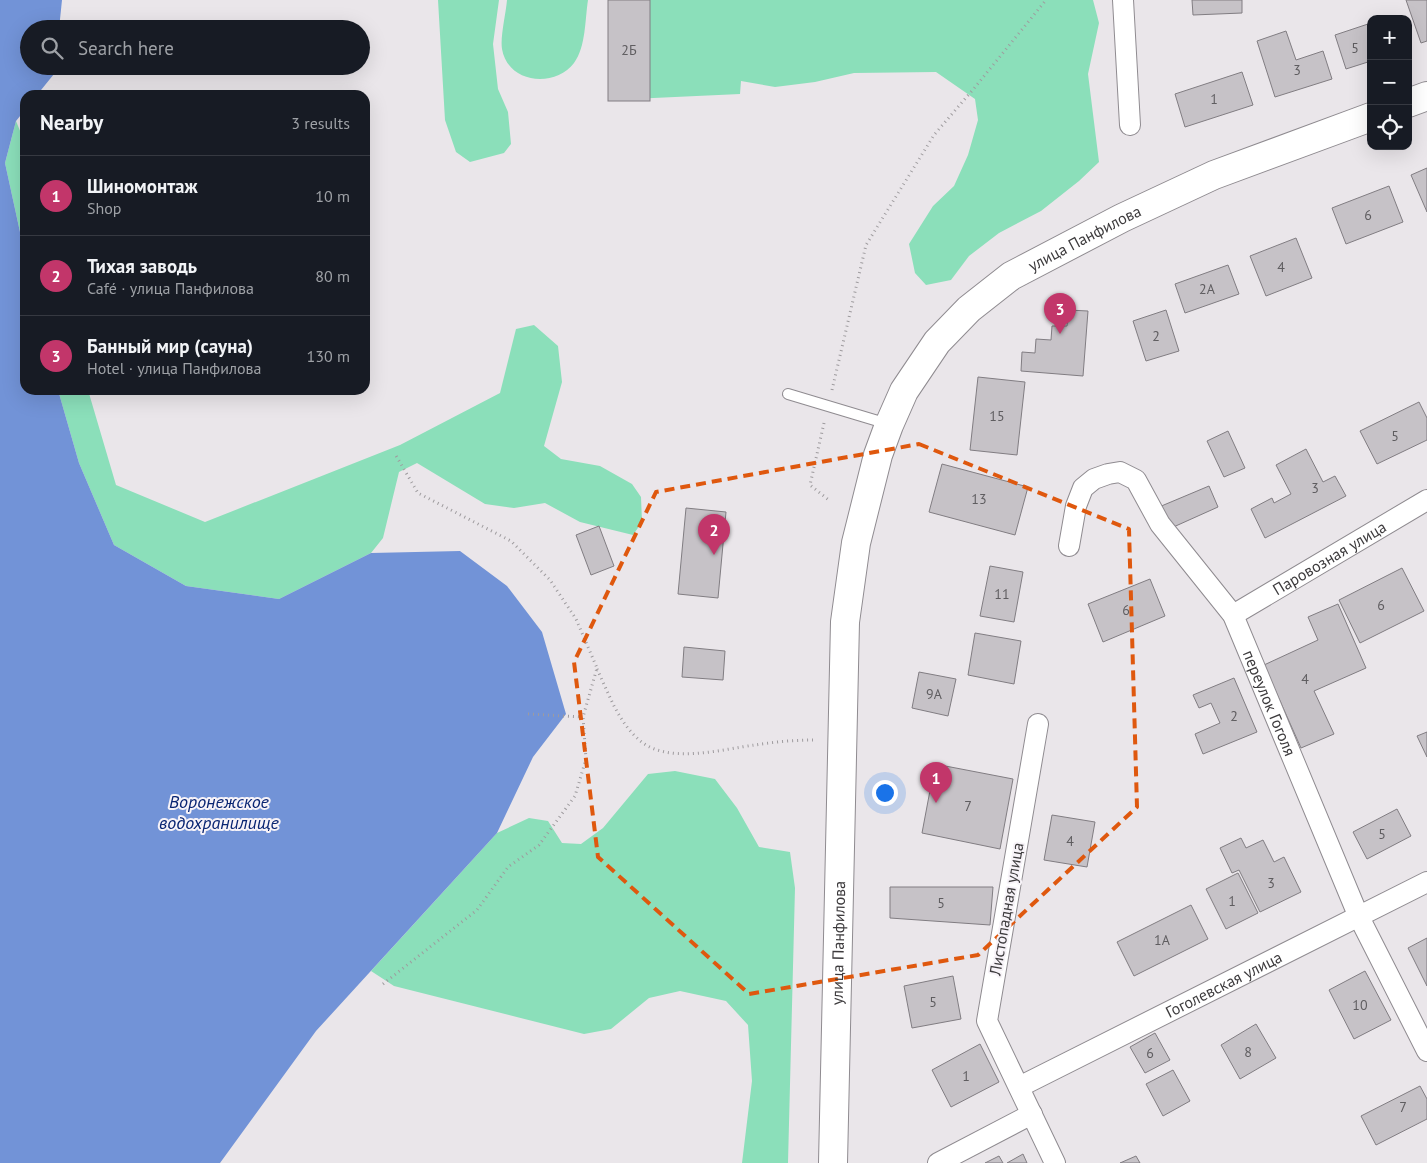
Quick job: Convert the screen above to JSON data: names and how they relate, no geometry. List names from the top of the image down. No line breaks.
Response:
{"streets":{"main road":["улица Панфилова"],"street":["Паровозная улица","переулок Гоголя","Листопадная улица","Гоголевская улица"]},"crossings":[["Паровозная улица","переулок Гоголя"],["переулок Гоголя","Гоголевская улица"],["Листопадная улица","Гоголевская улица"]],"water":["Воронежское водохранилище"],"house_numbers":["5","2Б","3","1","6","4","2А","2","15","5","3","13","11","6","6","4","9А","2","7","5","4","3","1","5","1А","5","10","8","6","1","7"],"page":{"map_buttons":["+","−"],"search":"Search here","heading":["Nearby","3 results"],"list":[{"mark":"1","name":"Шиномонтаж","note":"Shop","value":"10 m"},{"mark":"2","name":"Тихая заводь","note":"Café · улица Панфилова","value":"80 m"},{"mark":"3","name":"Банный мир (сауна)","note":"Hotel · улица Панфилова","value":"130 m"}],"pins":["3","2","1"]}}
